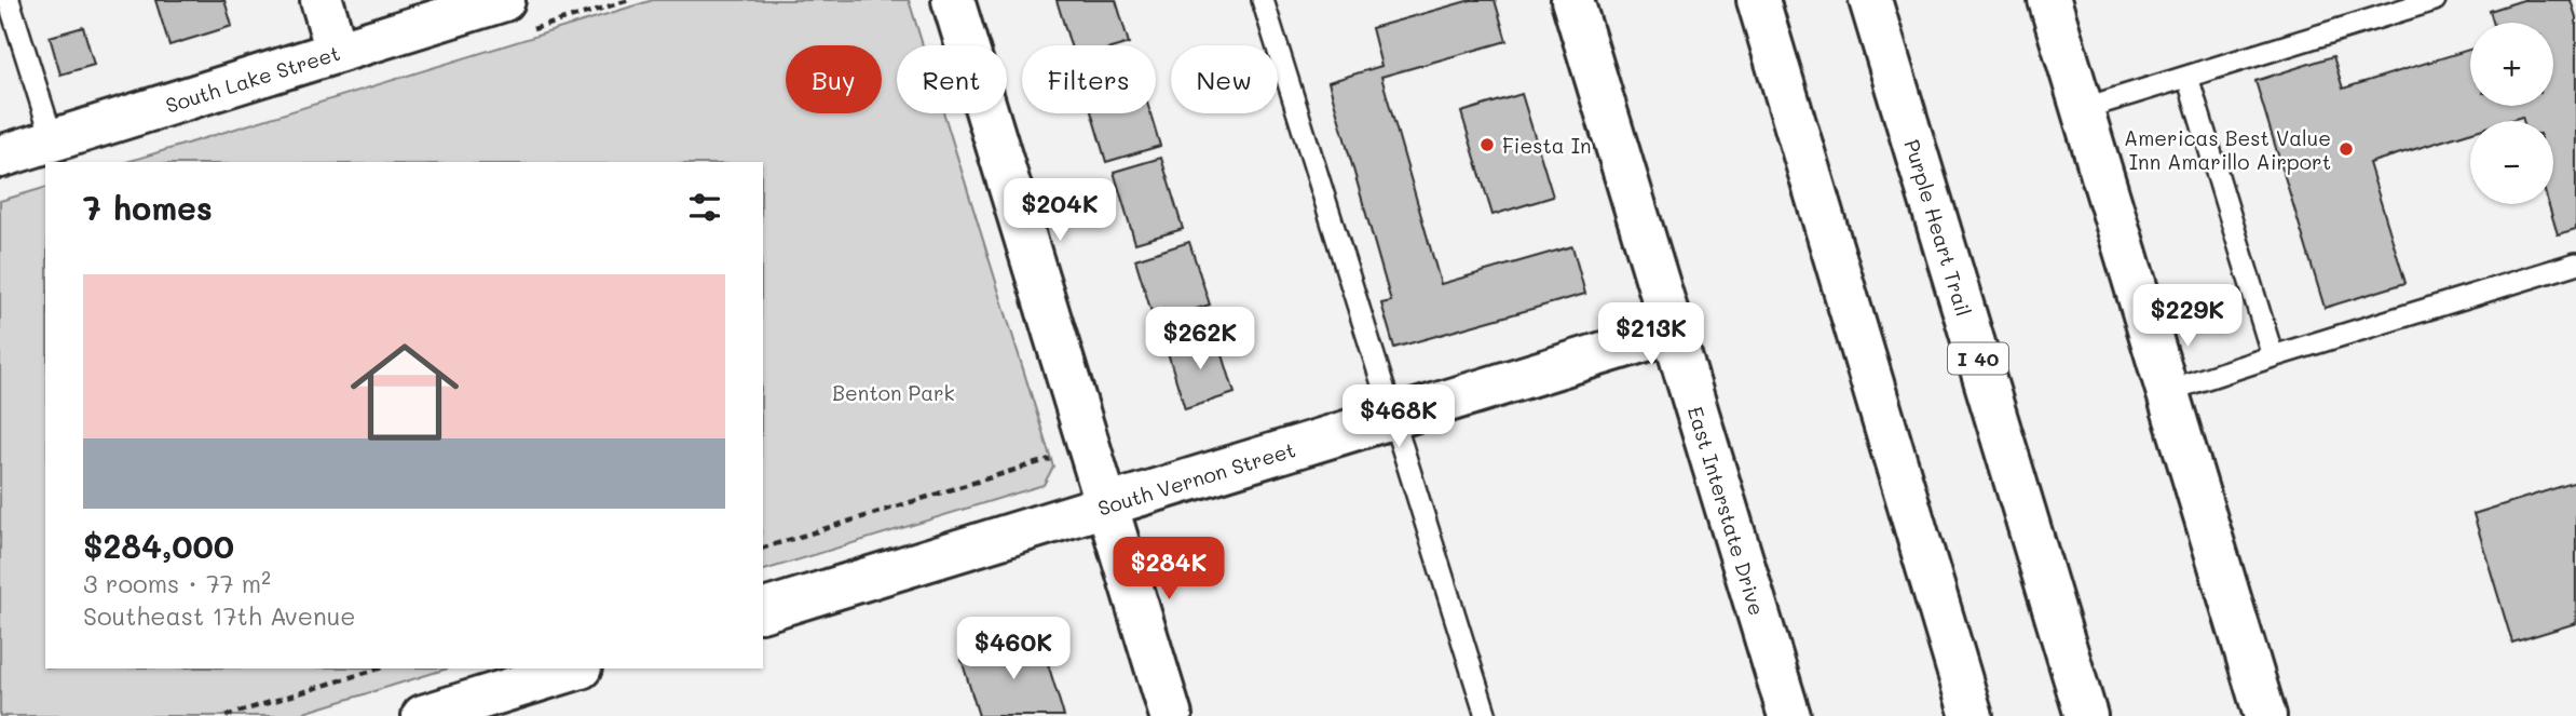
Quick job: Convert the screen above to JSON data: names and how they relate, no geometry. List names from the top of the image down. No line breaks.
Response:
{"streets":{"main road":["South Lake Street","Purple Heart Trail","I 40","South Vernon Street","East Interstate Drive"]},"crossings":[["South Vernon Street","East Interstate Drive"]],"parks":["Benton Park"],"places":["Fiesta In","Americas Best Value Inn Amarillo Airport"],"page":{"map_buttons":["+","−"],"chip":["Buy","Rent","Filters","New"],"heading":"7 homes","price":["$204K","$229K","$213K","$262K","$468K","$284K","$460K"],"list":[{"name":"$284,000","note":"3 rooms · 77 m² · Southeast 17th Avenue"}]}}
